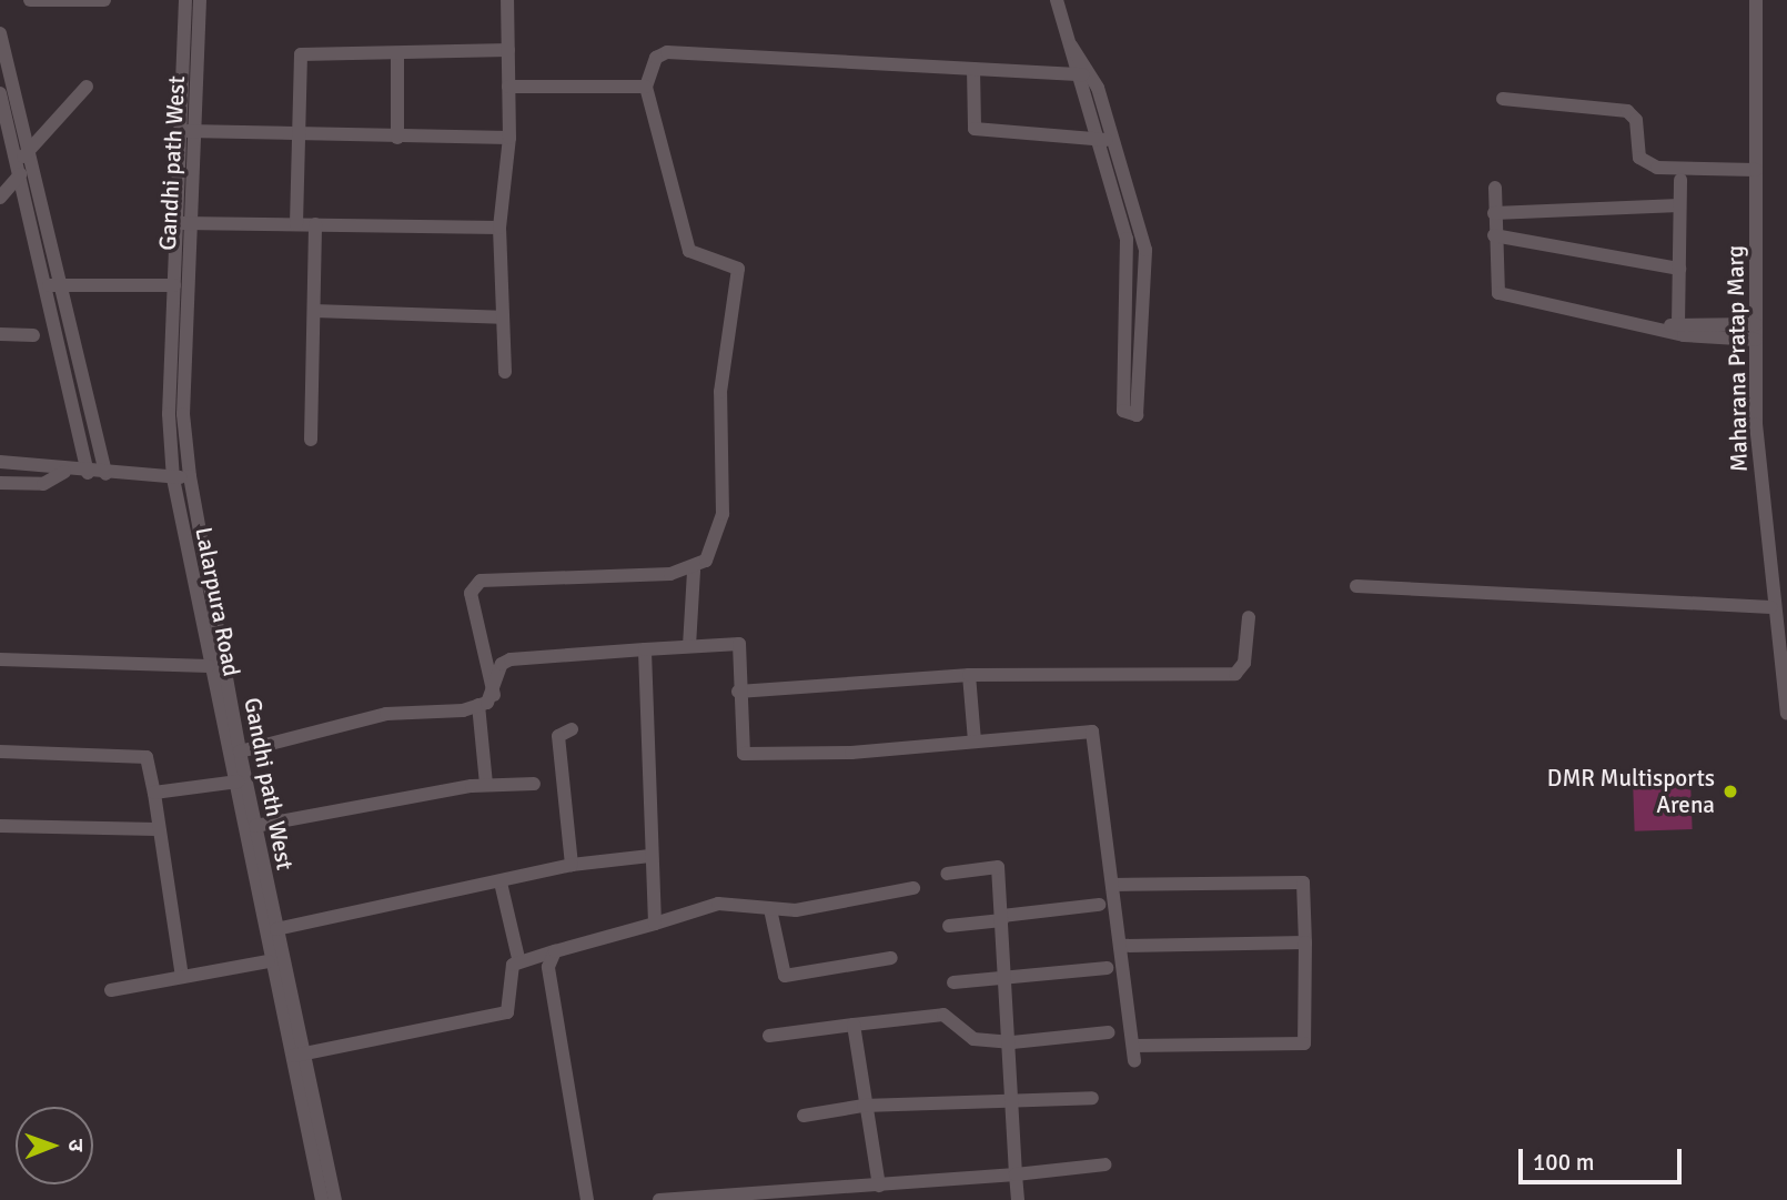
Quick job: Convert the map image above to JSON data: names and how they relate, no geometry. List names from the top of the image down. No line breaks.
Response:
{"streets":{"street":["Gandhi path West","Maharana Pratap Marg","Lalarpura Road"]},"crossings":[["Gandhi path West","Lalarpura Road"]],"places":["DMR Multisports Arena"],"scale_bar":"100 m","north":"right"}
